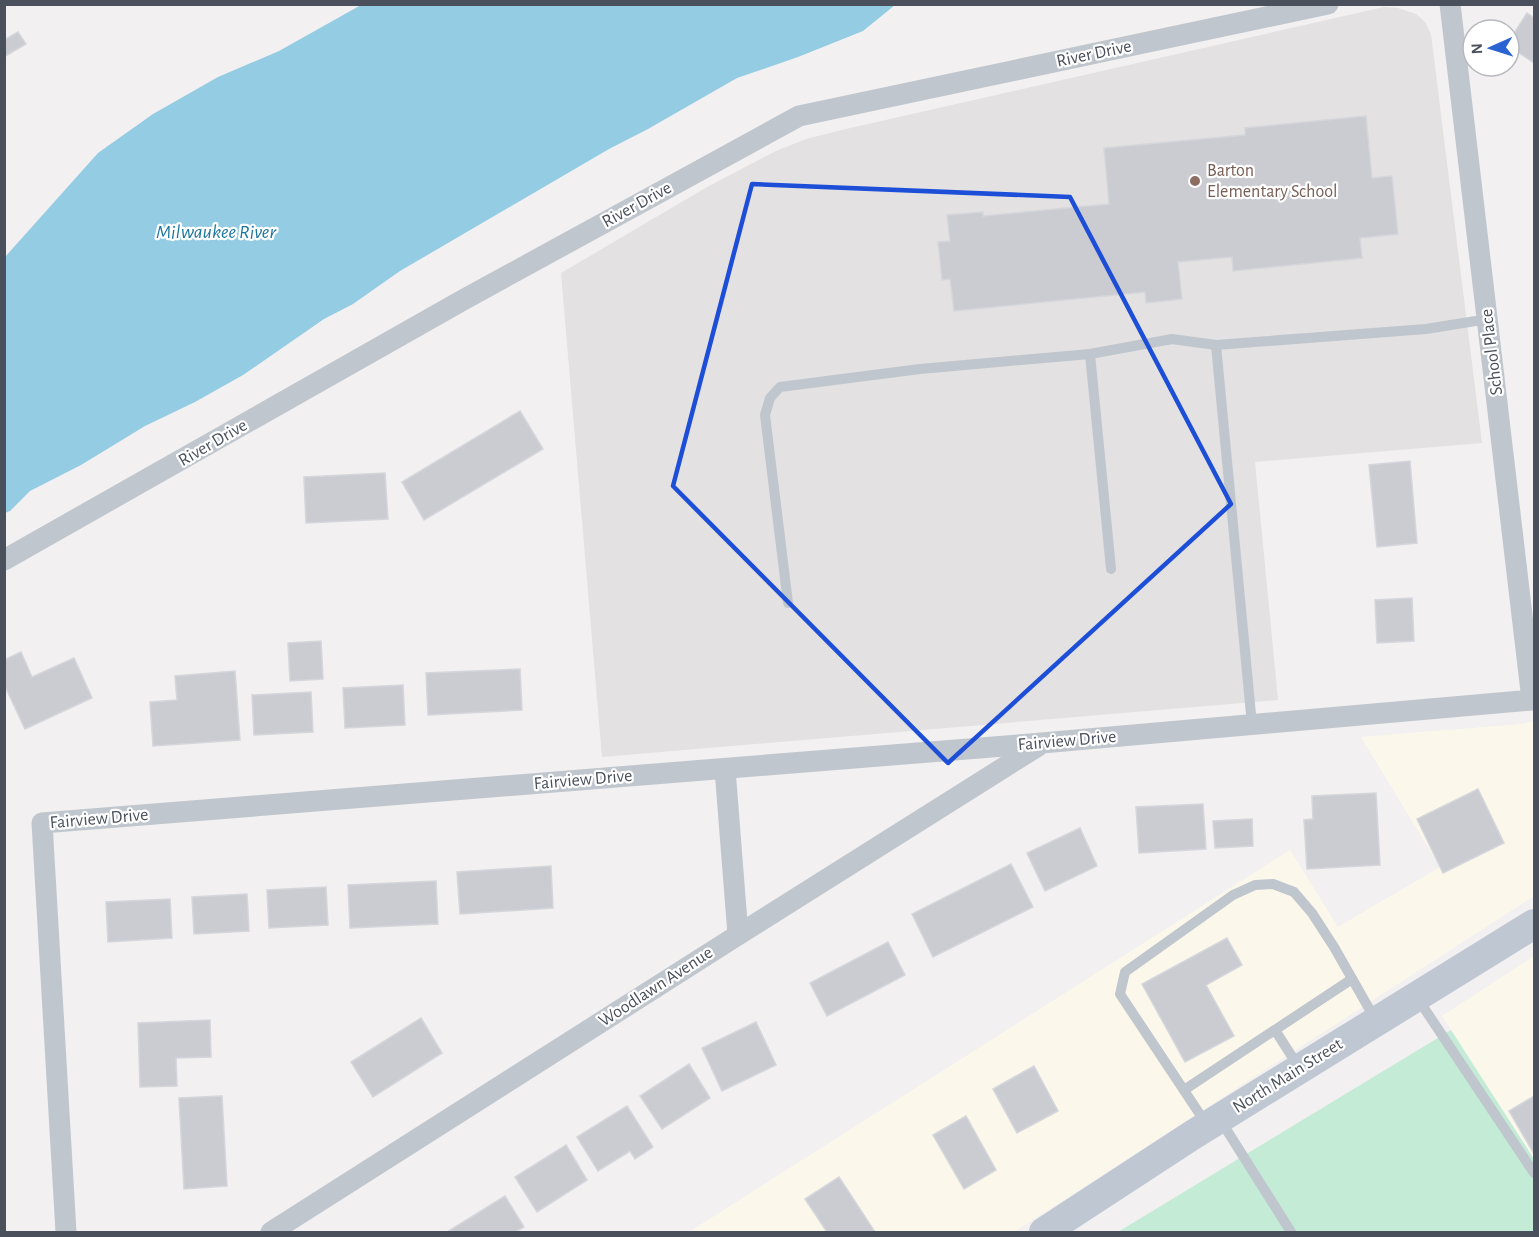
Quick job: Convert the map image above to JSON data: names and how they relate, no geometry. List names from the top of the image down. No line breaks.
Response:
{"streets":{"main road":["North Main Street"],"street":["River Drive","School Place","Fairview Drive","Woodlawn Avenue"]},"crossings":[["School Place","Fairview Drive"],["Fairview Drive","Woodlawn Avenue"]],"water":["Milwaukee River"],"places":["Barton Elementary School"],"north":"left"}
